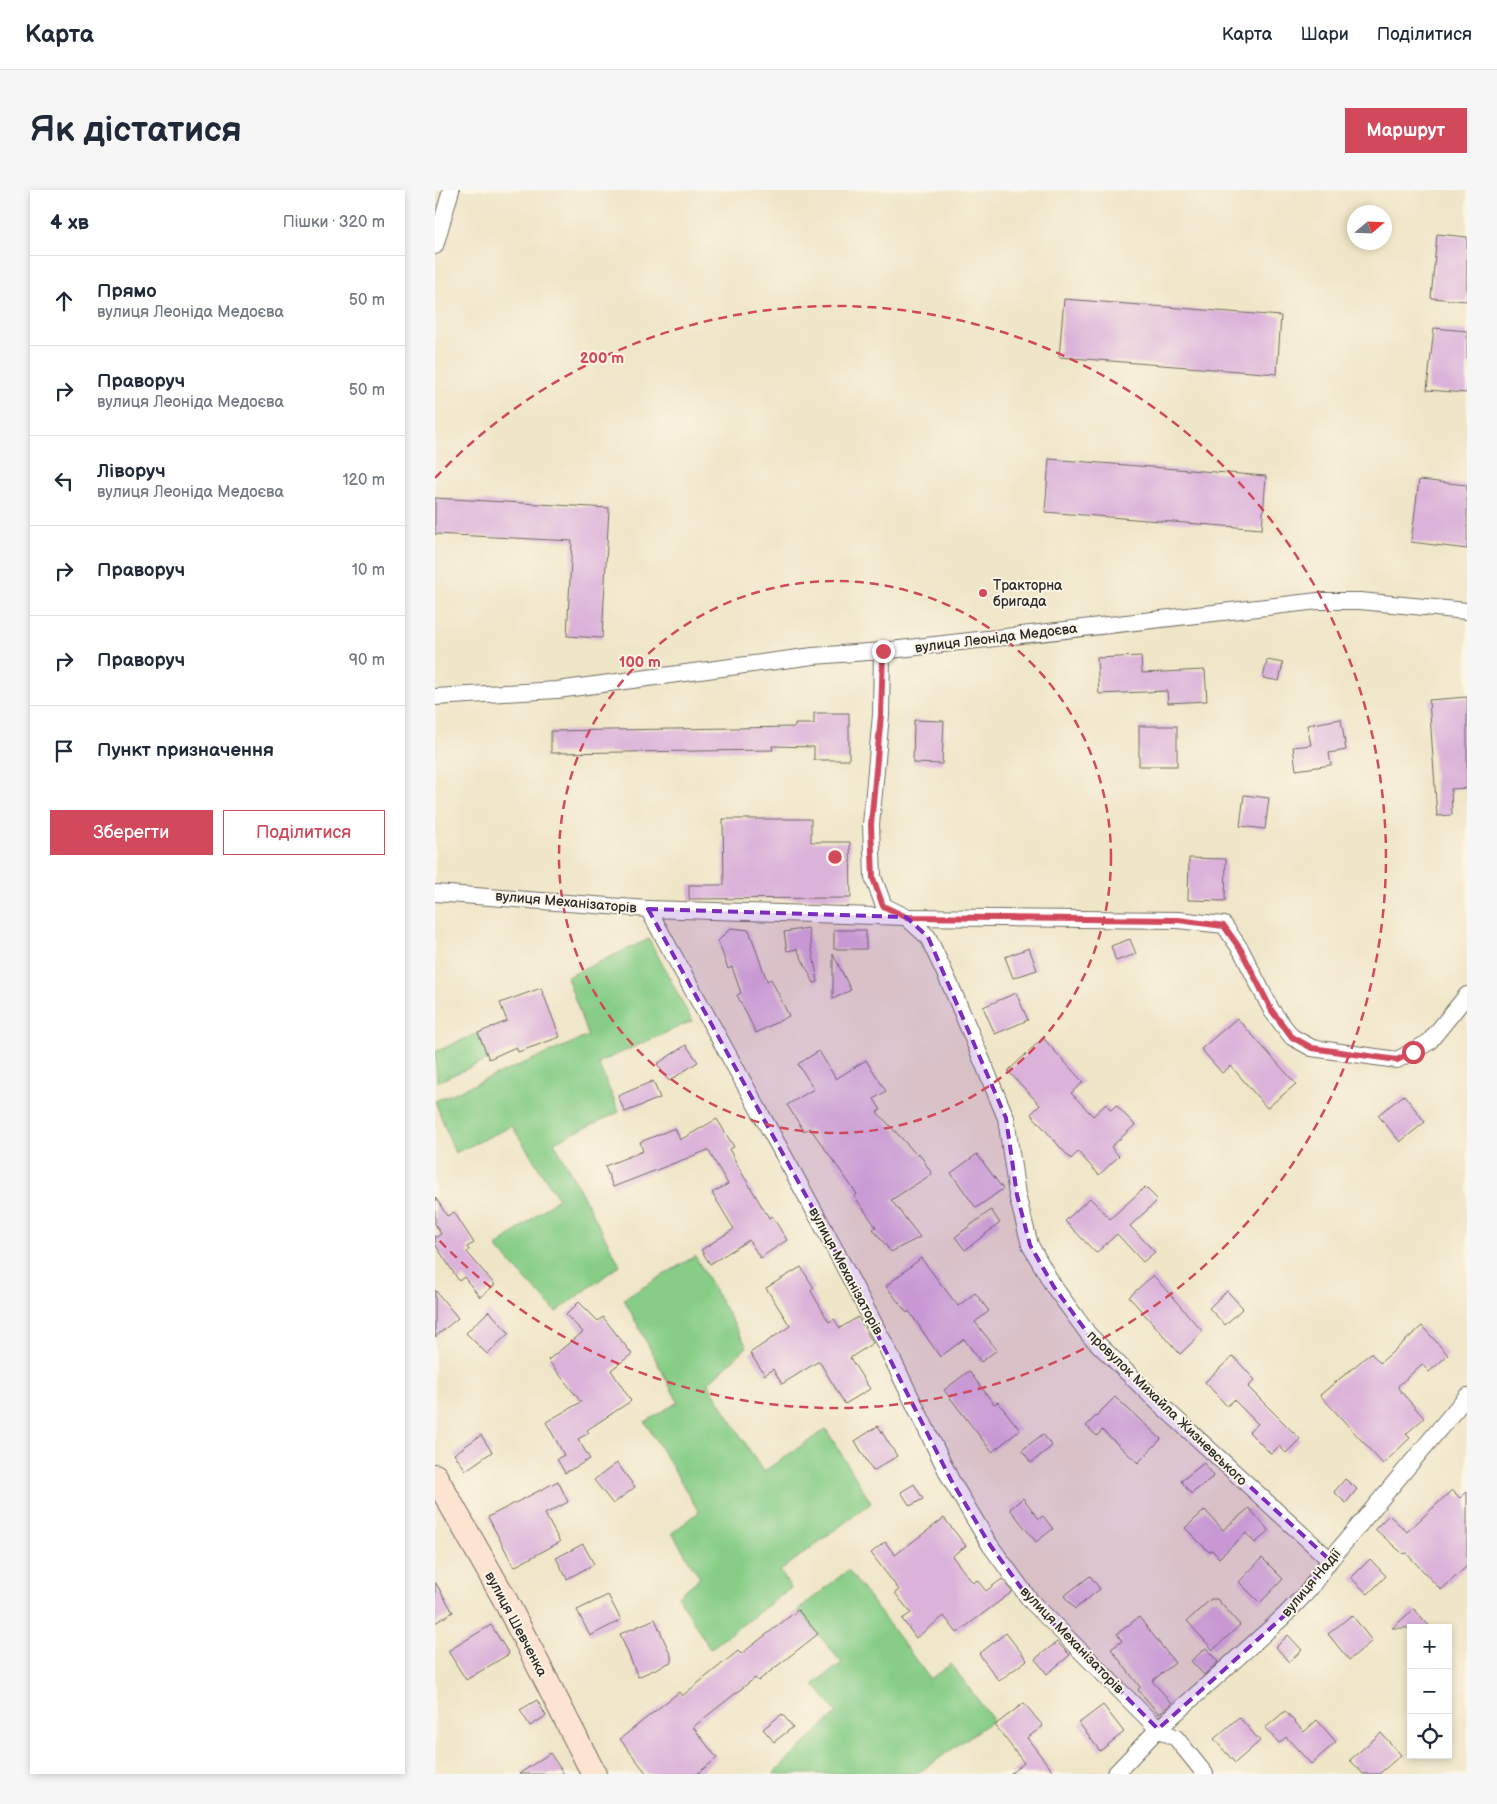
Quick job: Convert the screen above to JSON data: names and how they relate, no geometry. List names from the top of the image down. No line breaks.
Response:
{"streets":{"main road":["вулиця Шевченка"],"street":["вулиця Леоніда Медоєва","вулиця Механізаторів","провулок Михайла Жизневського","вулиця Надії"]},"crossings":[["вулиця Леоніда Медоєва","провулок Михайла Жизневського"],["вулиця Механізаторів","вулиця Надії"],["провулок Михайла Жизневського","вулиця Надії"]],"places":["Тракторна бригада"],"north":"right","page":{"header":"Карта","nav":["Карта","Шари","Поділитися"],"buttons":["Маршрут",["Зберегти","Поділитися"]],"title":"Як дістатися","heading":["4 хв","Пішки · 320 m"],"list":[["Прямо","вулиця Леоніда Медоєва","50 m"],["Праворуч","вулиця Леоніда Медоєва","50 m"],["Ліворуч","вулиця Леоніда Медоєва","120 m"],["Праворуч","10 m"],["Праворуч","90 m"],"Пункт призначення"],"map_buttons":["+","−"]},"rings":["200 m","100 m"]}
